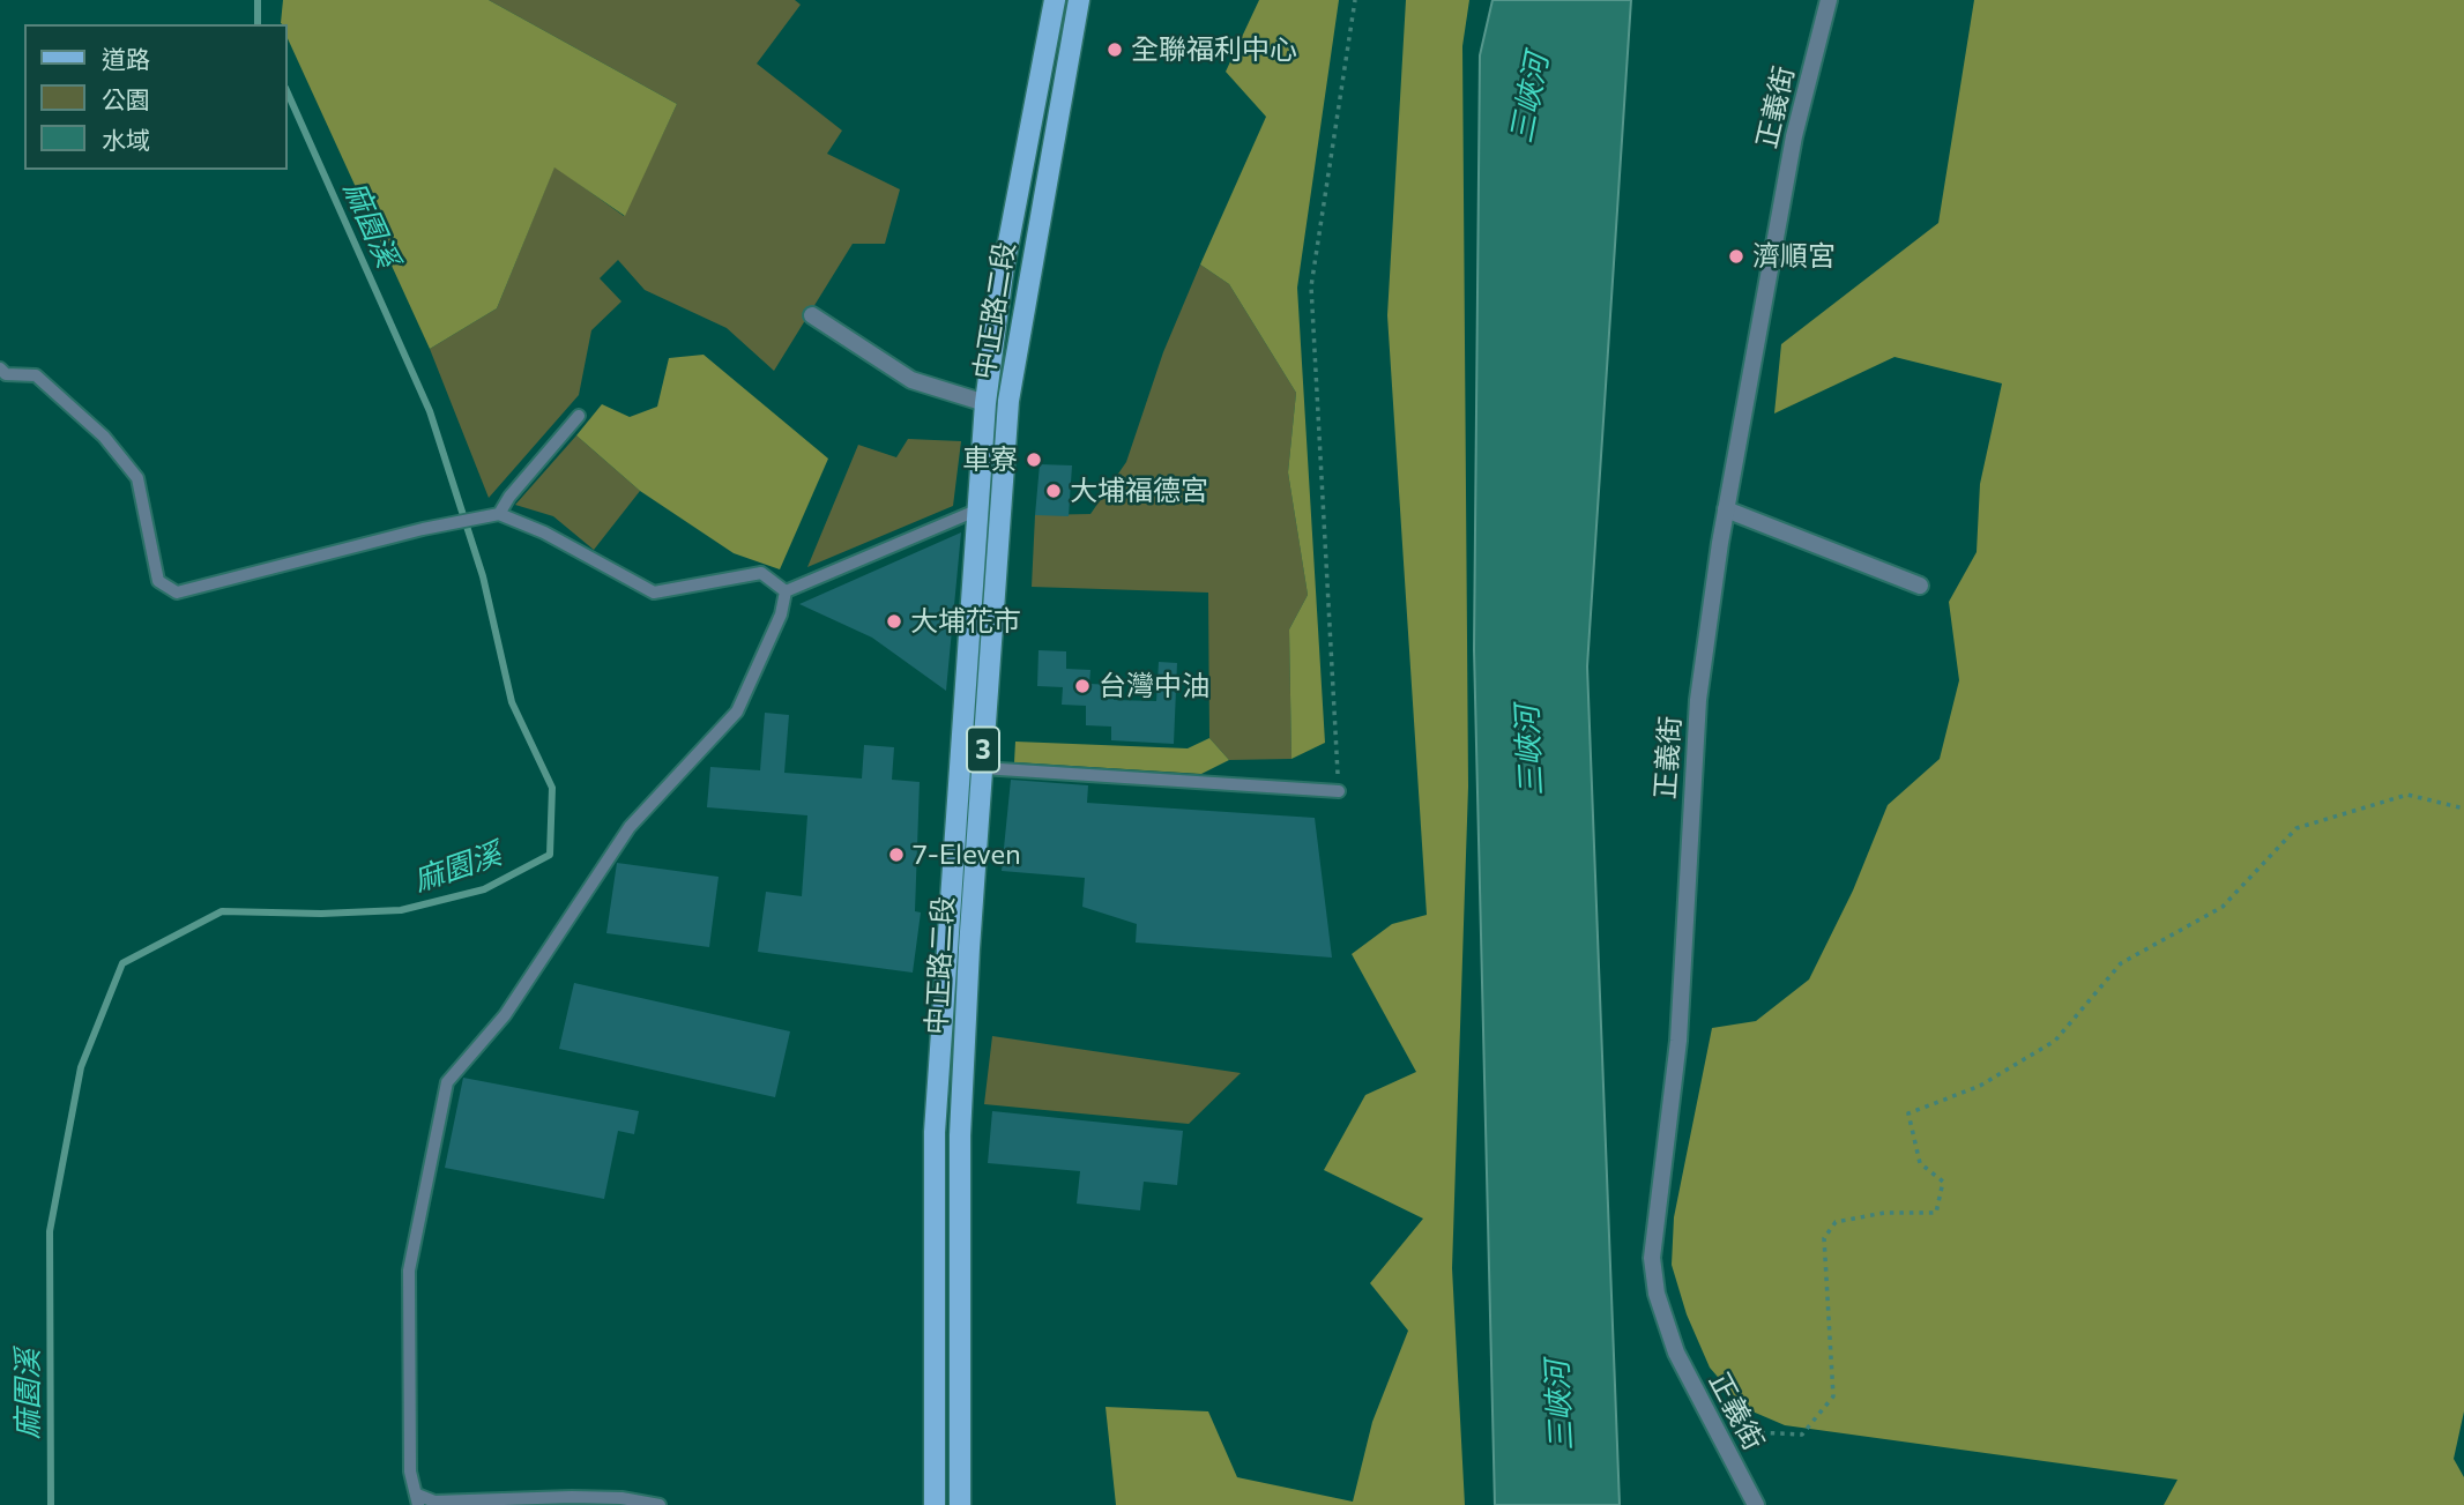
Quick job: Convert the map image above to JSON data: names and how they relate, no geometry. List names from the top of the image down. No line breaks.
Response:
{"streets":{"main road":["中正路二段","3"],"street":["正義街"]},"water":["三峽河","麻園溪"],"places":["全聯福利中心","濟順宮","車寮","大埔福德宮","大埔花市","台灣中油","7-Eleven"],"legend":["道路","公園","水域"]}
